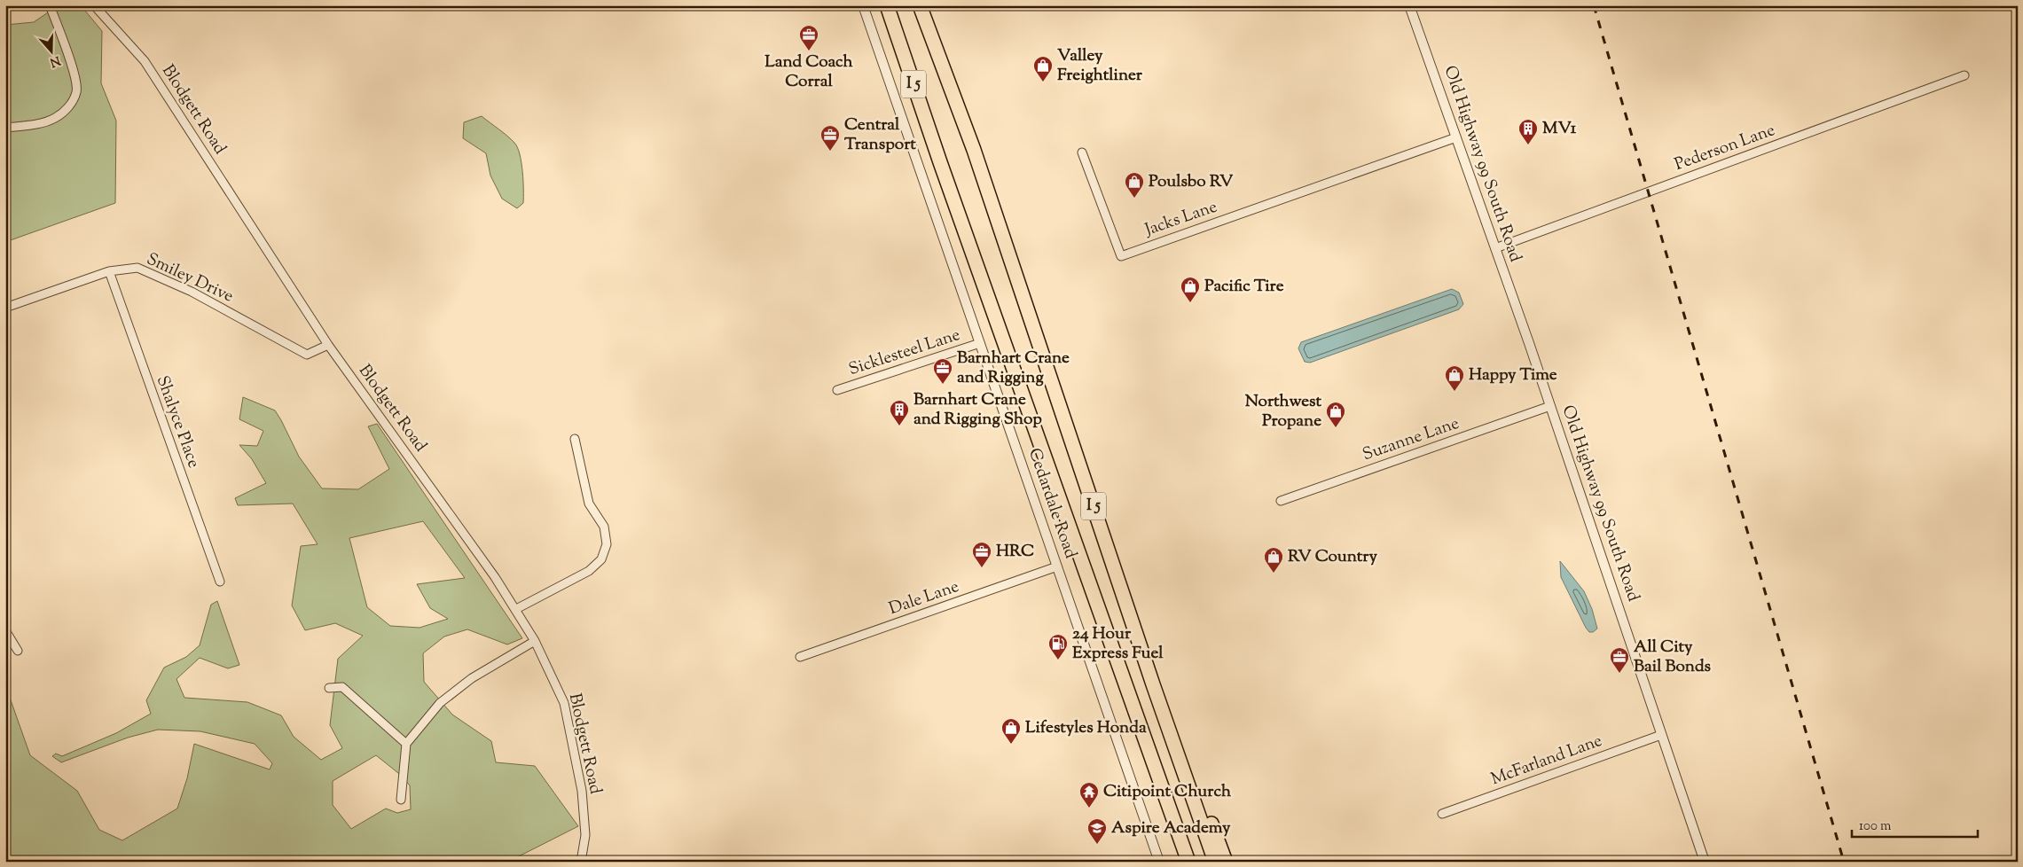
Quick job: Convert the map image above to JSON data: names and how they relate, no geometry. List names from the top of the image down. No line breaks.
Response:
{"streets":{"highway":["I 5"],"street":["Blodgett Road","Pederson Lane","Old Highway 99 South Road","Jacks Lane","Smiley Drive","Sicklesteel Lane","Shalyce Place","Suzanne Lane","Cedardale Road","Dale Lane","McFarland Lane"]},"crossings":[["Blodgett Road","Smiley Drive"],["Pederson Lane","Old Highway 99 South Road"],["Old Highway 99 South Road","Jacks Lane"],["Old Highway 99 South Road","Suzanne Lane"],["Old Highway 99 South Road","McFarland Lane"],["Smiley Drive","Shalyce Place"],["Sicklesteel Lane","Cedardale Road"],["Cedardale Road","Dale Lane"]],"places":{"office":["Land Coach Corral","Central Transport","Barnhart Crane and Rigging","HRC","All City Bail Bonds"],"shop":["Valley Freightliner","Poulsbo RV","Pacific Tire","Happy Time","Northwest Propane","RV Country","Lifestyles Honda"],"building":["MV1","Barnhart Crane and Rigging Shop"],"fuel station":["24 Hour Express Fuel"],"temple":["Citipoint Church"],"school or university":["Aspire Academy"]},"scale_bar":"100 m","north":"bottom"}
